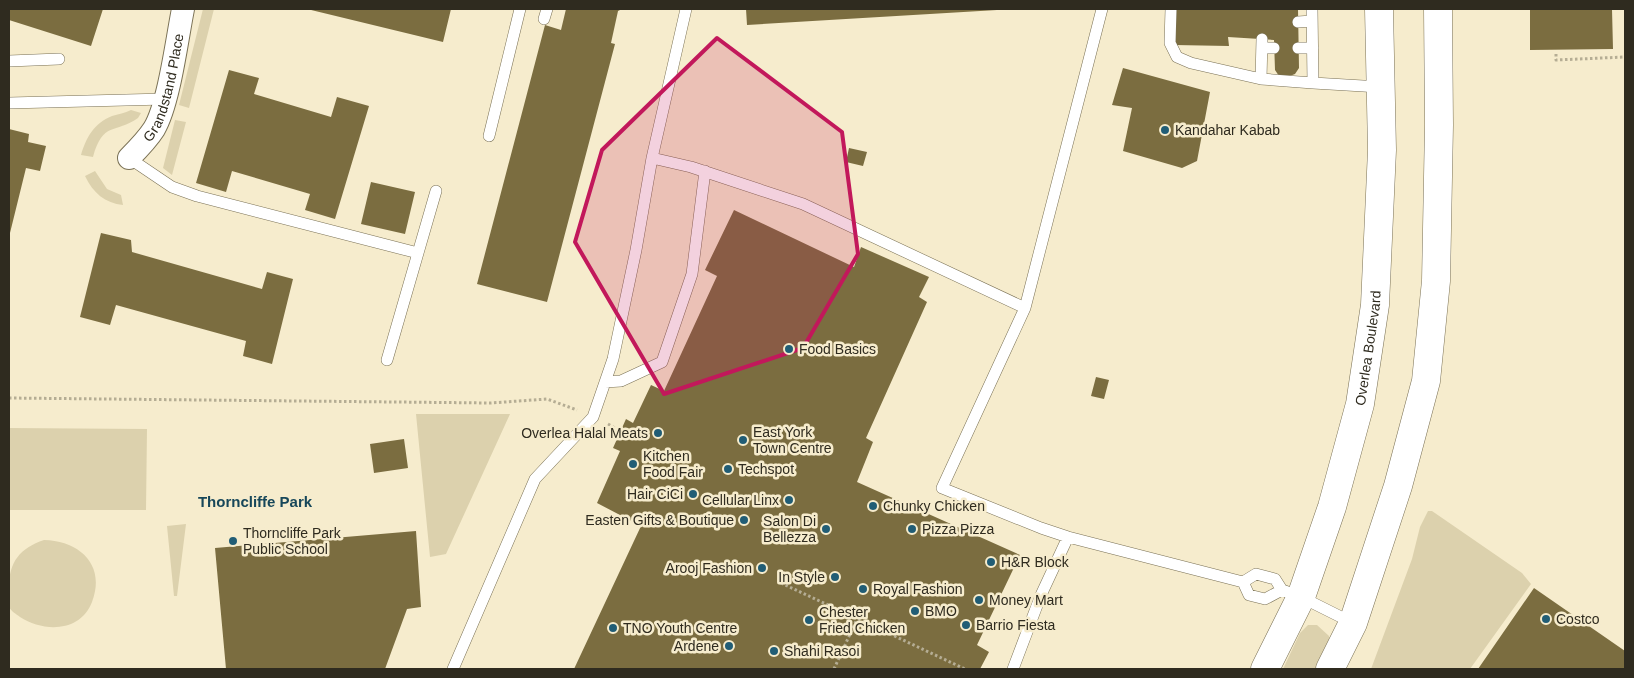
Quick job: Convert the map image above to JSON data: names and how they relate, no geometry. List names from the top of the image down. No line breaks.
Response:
{"streets":{"main road":["Overlea Boulevard"],"street":["Grandstand Place"]},"districts":["Thorncliffe Park"],"places":["Kandahar Kabab","Food Basics","Overlea Halal Meats","East York Town Centre","Kitchen Food Fair","Techspot","Hair CiCi","Cellular Linx","Chunky Chicken","Easten Gifts & Boutique","Salon Di Bellezza","Pizza Pizza","Thorncliffe Park Public School","H&R Block","Arooj Fashion","In Style","Royal Fashion","Money Mart","BMO","Costco","Chester Fried Chicken","Barrio Fiesta","TNO Youth Centre","Ardene","Shahi Rasoi"]}
